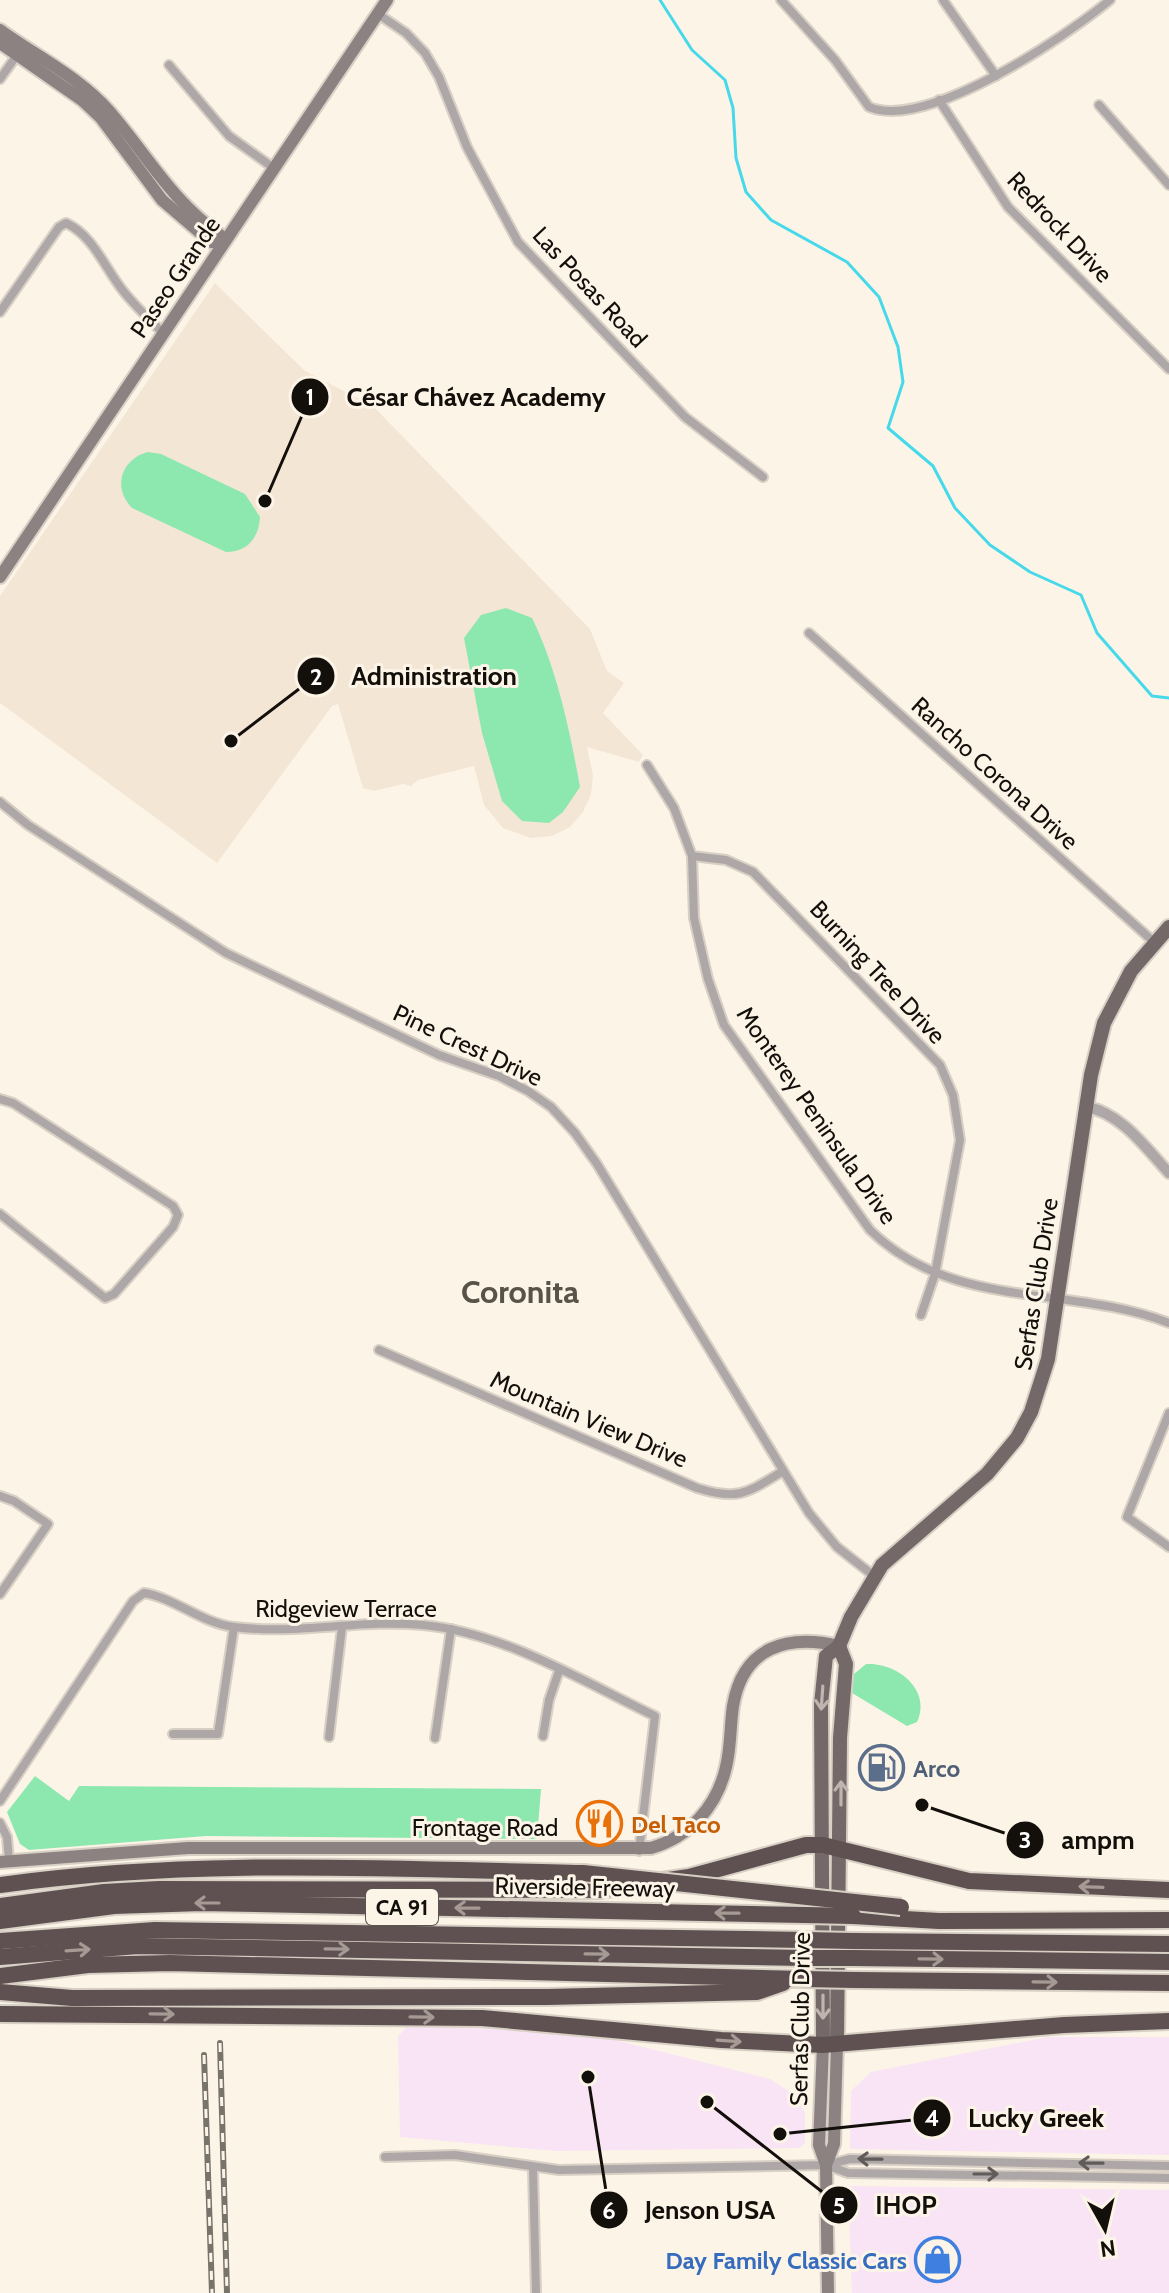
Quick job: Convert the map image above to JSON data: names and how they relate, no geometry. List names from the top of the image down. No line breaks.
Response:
{"streets":{"highway":["Riverside Freeway","CA 91"],"main road":["Paseo Grande","Serfas Club Drive","Frontage Road"],"street":["Redrock Drive","Las Posas Road","Rancho Corona Drive","Burning Tree Drive","Pine Crest Drive","Monterey Peninsula Drive","Mountain View Drive","Ridgeview Terrace"]},"crossings":[["Paseo Grande","Las Posas Road"],["Rancho Corona Drive","Serfas Club Drive"],["Burning Tree Drive","Monterey Peninsula Drive"],["Pine Crest Drive","Serfas Club Drive"],["Pine Crest Drive","Mountain View Drive"],["Monterey Peninsula Drive","Serfas Club Drive"],["Serfas Club Drive","Frontage Road"],["Ridgeview Terrace","Frontage Road"]],"districts":["Coronita"],"places":{"other":["César Chávez Academy","Administration","ampm","Jenson USA","IHOP","Lucky Greek"],"fuel station":["Arco"],"restaurant":["Del Taco"],"shop":["Day Family Classic Cars"]},"north":"bottom"}
